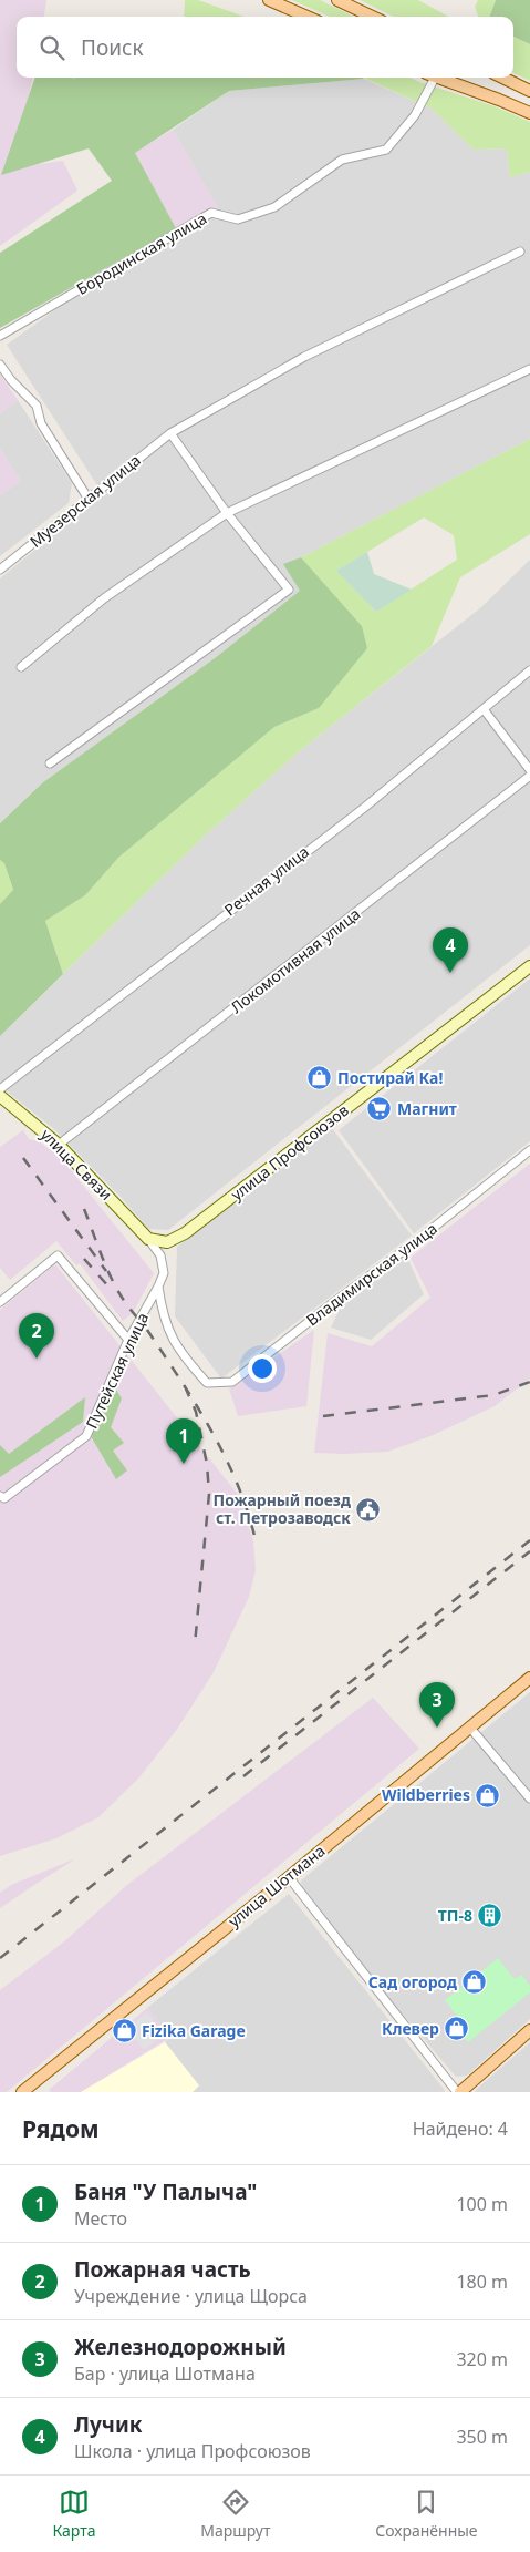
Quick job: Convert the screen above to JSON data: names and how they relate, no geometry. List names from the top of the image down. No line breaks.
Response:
{"streets":{"main road":["улица Профсоюзов","улица Связи","улица Шотмана"],"street":["Бородинская улица","Муезерская улица","Речная улица","Локомотивная улица","Владимирская улица","Путейская улица"]},"crossings":[["Локомотивная улица","улица Связи"],["улица Профсоюзов","улица Связи"],["улица Профсоюзов","Путейская улица"],["улица Связи","Путейская улица"],["Владимирская улица","Путейская улица"]],"places":{"shop":["Постирай Ка!","Wildberries","Сад огород","Клевер","Fizika Garage"],"supermarket":["Магнит"],"public building":["Пожарный поезд ст. Петрозаводск"],"building":["ТП-8"]},"page":{"search":"Поиск","pins":["4","2","1","3"],"heading":["Рядом","Найдено: 4"],"list":[{"mark":"1","name":"Баня \"У Палыча\"","note":"Место","value":"100 m"},{"mark":"2","name":"Пожарная часть","note":"Учреждение · улица Щорса","value":"180 m"},{"mark":"3","name":"Железнодорожный","note":"Бар · улица Шотмана","value":"320 m"},{"mark":"4","name":"Лучик","note":"Школа · улица Профсоюзов","value":"350 m"}],"nav":["Карта","Маршрут","Сохранённые"]}}
